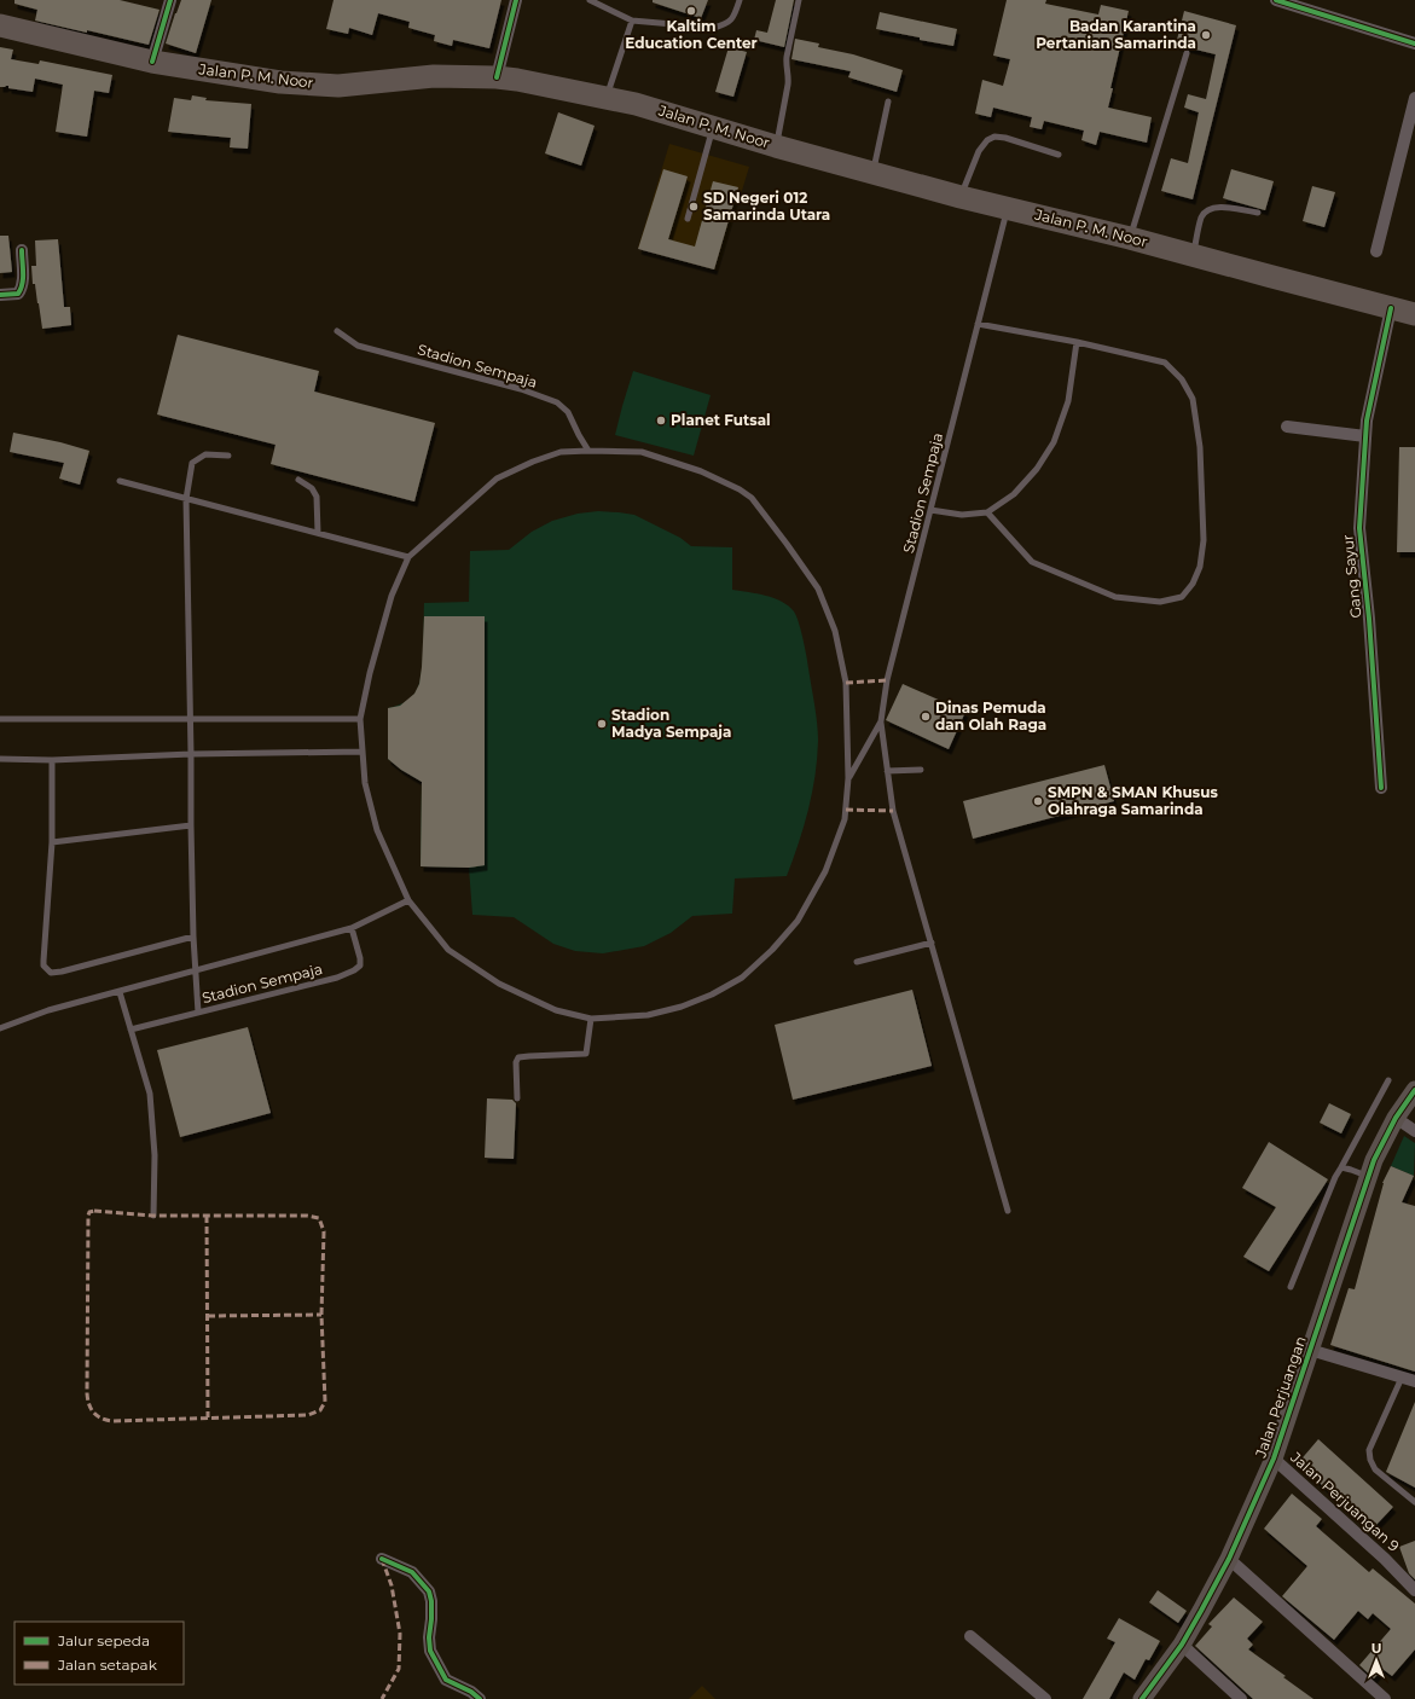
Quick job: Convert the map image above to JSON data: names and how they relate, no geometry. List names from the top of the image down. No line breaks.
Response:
{"streets":{"highway":["Jalan P. M. Noor"],"street":["Gang Sayur","Jalan Perjuangan","Jalan Perjuangan 9"],"lane":["Stadion Sempaja"]},"crossings":[["Jalan P. M. Noor","Stadion Sempaja"],["Jalan P. M. Noor","Gang Sayur"],["Jalan Perjuangan","Jalan Perjuangan 9"]],"places":["Kaltim Education Center","Badan Karantina Pertanian Samarinda","SD Negeri 012 Samarinda Utara","Planet Futsal","Dinas Pemuda dan Olah Raga","Stadion Madya Sempaja","SMPN & SMAN Khusus Olahraga Samarinda"],"legend":["Jalur sepeda","Jalan setapak"],"north":"top"}
